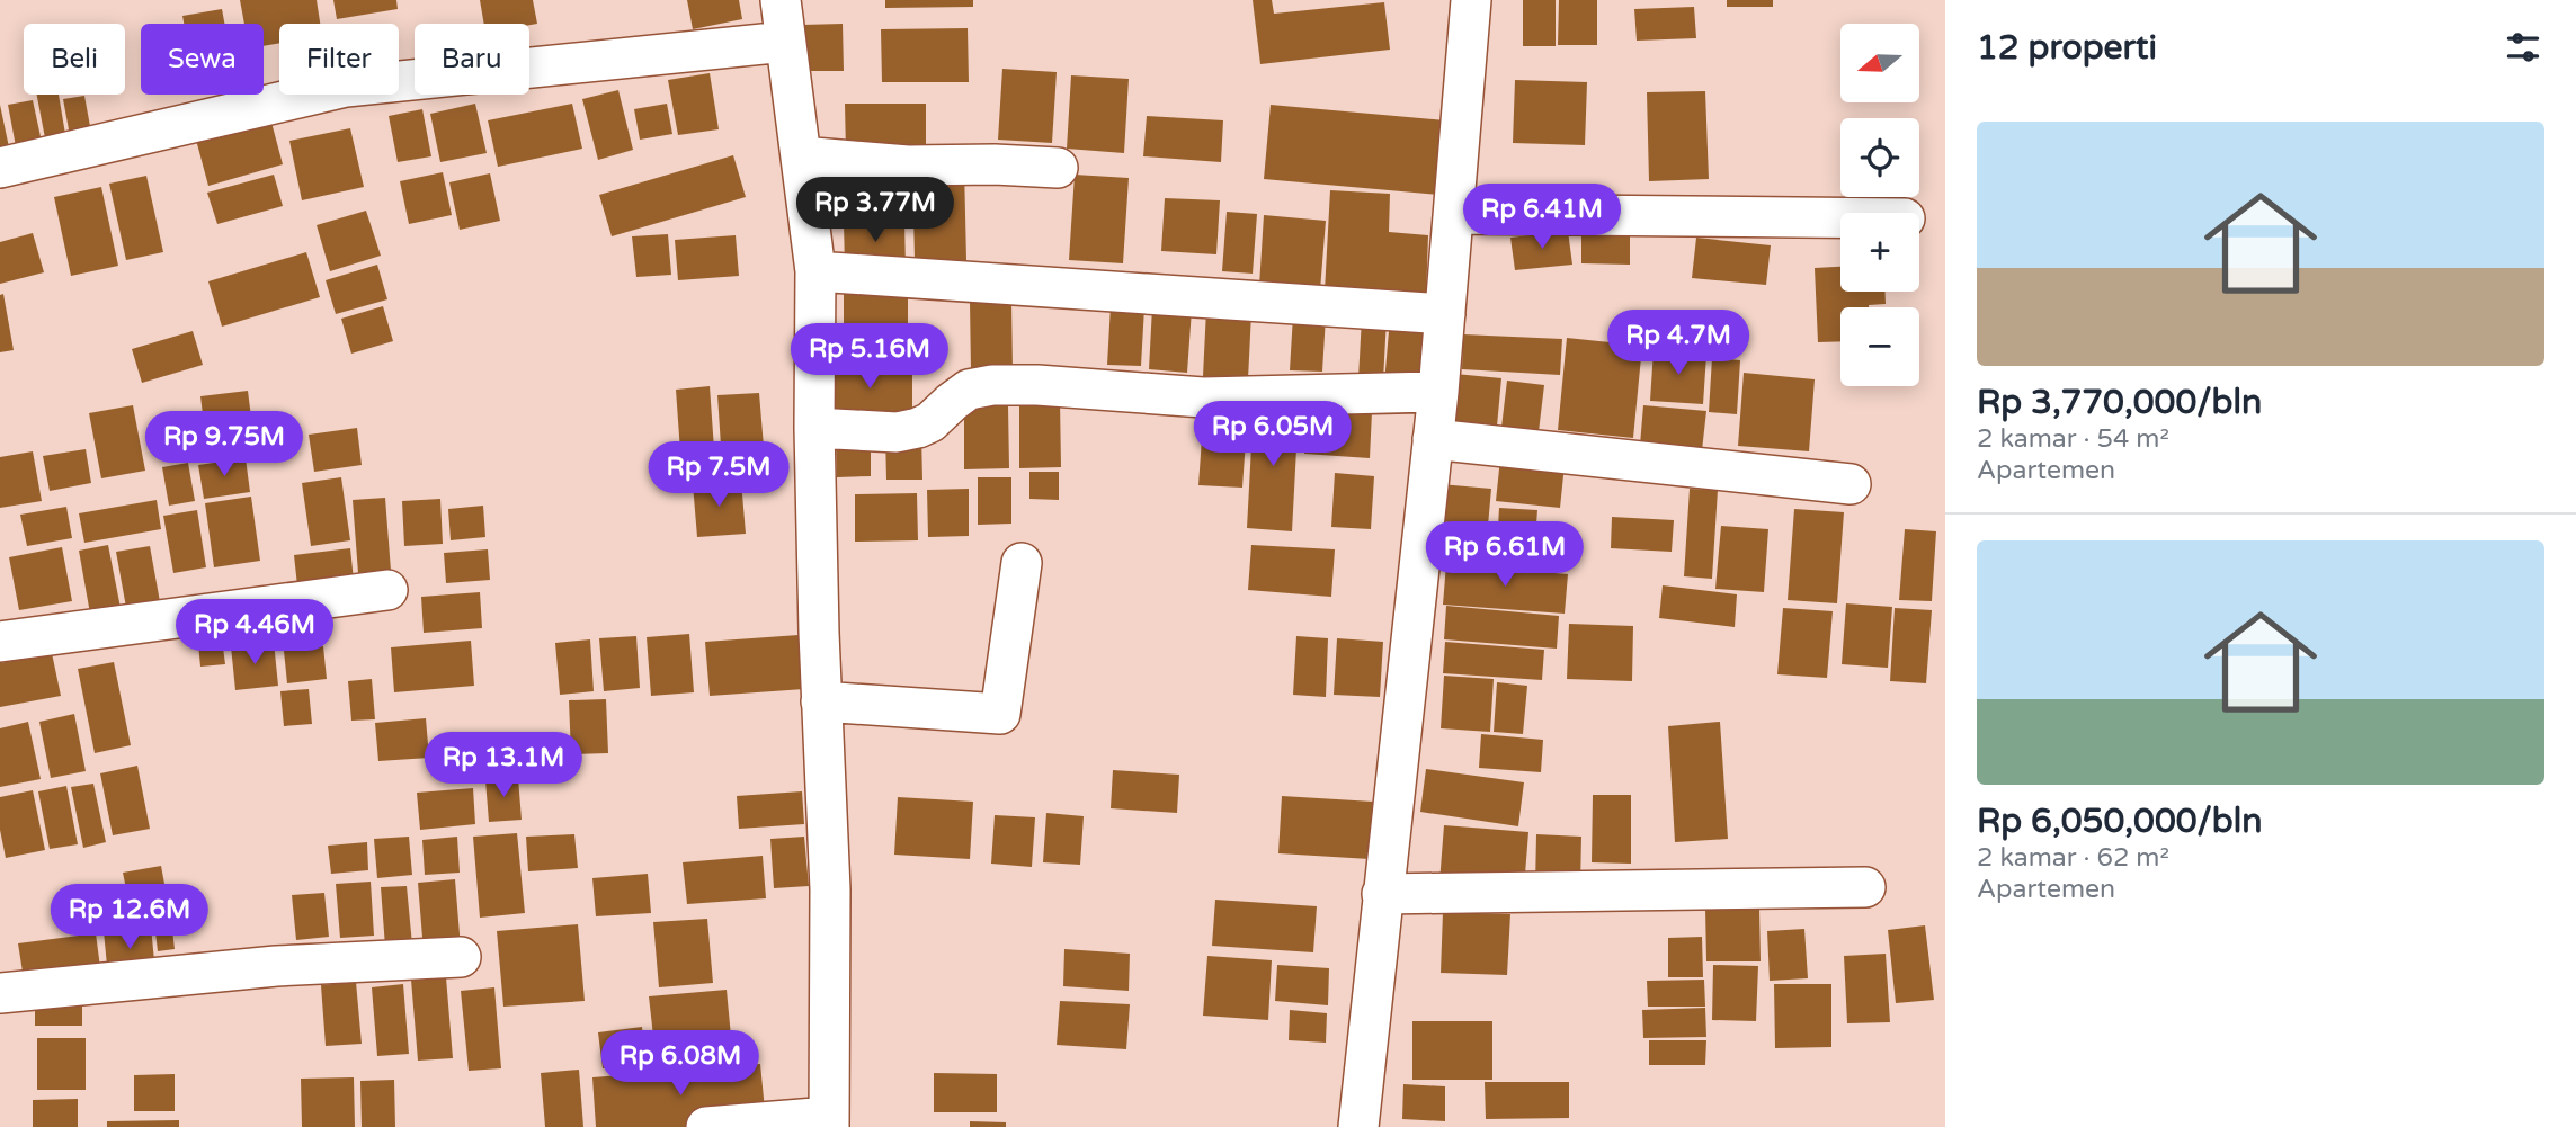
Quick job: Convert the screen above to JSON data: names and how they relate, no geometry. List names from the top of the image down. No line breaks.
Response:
{"north":"left","page":{"heading":"12 properti","map_buttons":["+","−"],"chip":["Beli","Sewa","Filter","Baru"],"list":[{"name":"Rp 3,770,000/bln","note":"2 kamar · 54 m² · Apartemen"},{"name":"Rp 6,050,000/bln","note":"2 kamar · 62 m² · Apartemen"}],"price":["Rp 3.77M","Rp 6.41M","Rp 4.7M","Rp 5.16M","Rp 6.05M","Rp 9.75M","Rp 7.5M","Rp 6.61M","Rp 4.46M","Rp 13.1M","Rp 12.6M","Rp 6.08M"]}}
